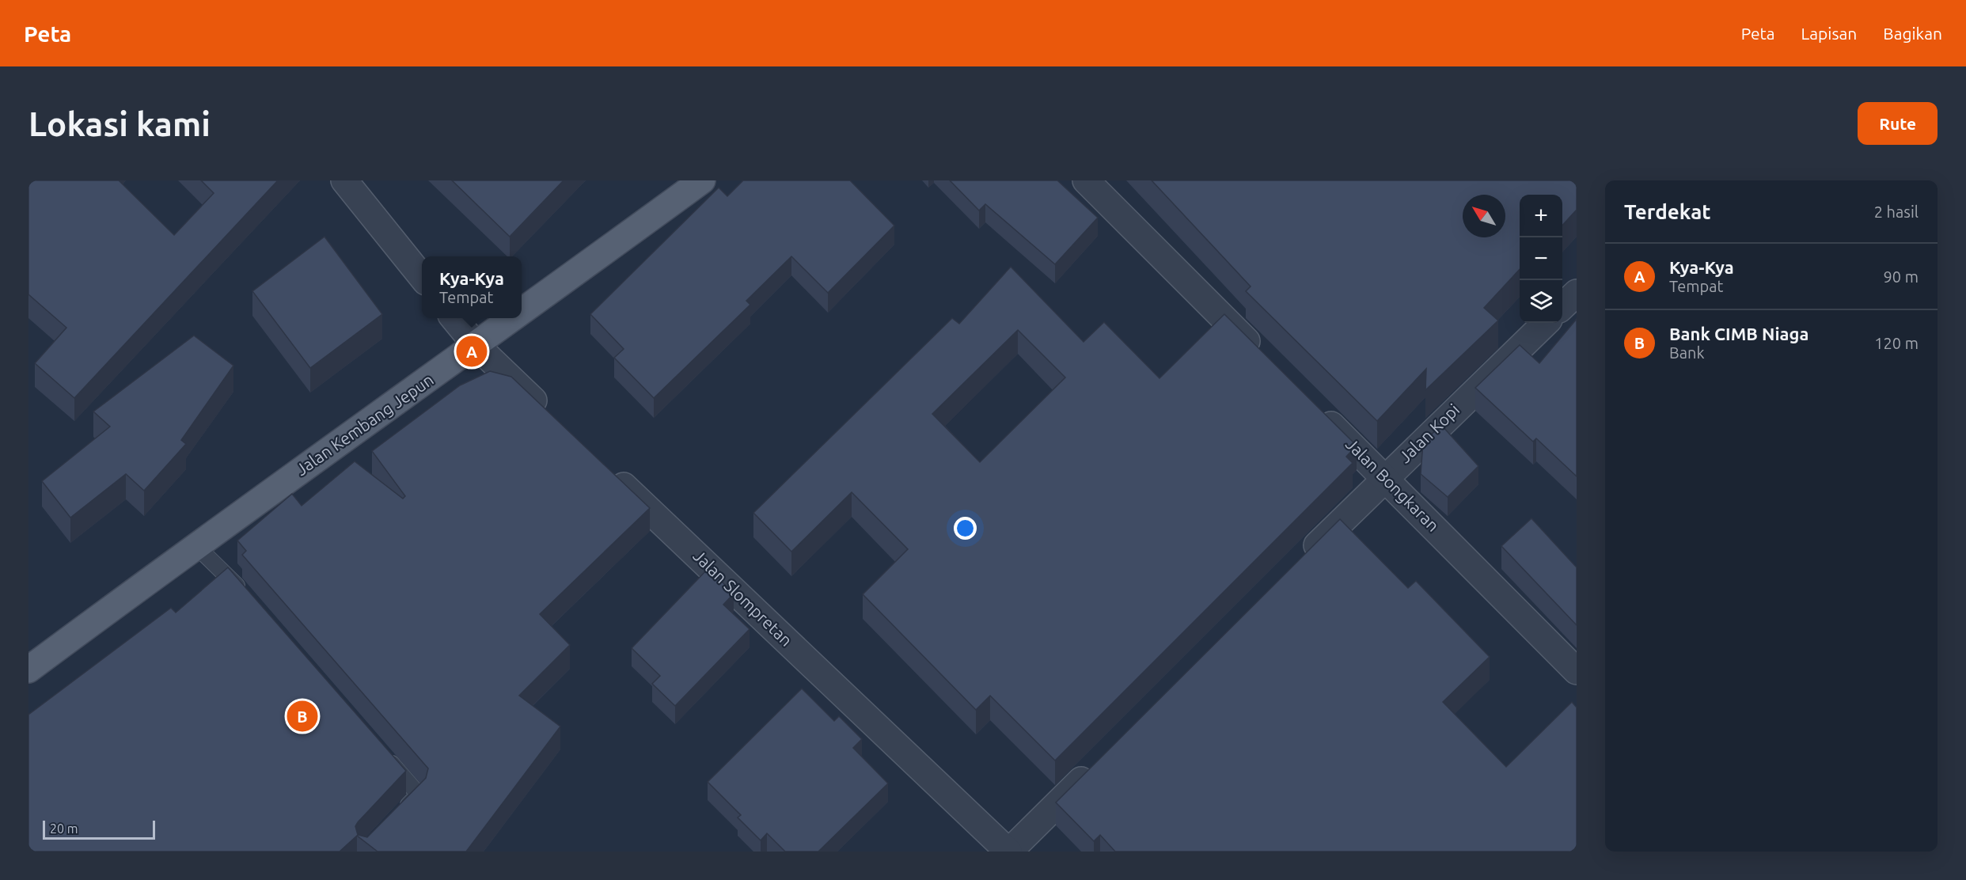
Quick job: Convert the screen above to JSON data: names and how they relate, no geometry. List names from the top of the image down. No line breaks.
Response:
{"streets":{"main road":["Jalan Kembang Jepun"],"street":["Jalan Kopi","Jalan Bongkaran","Jalan Slompretan"]},"crossings":[["Jalan Kopi","Jalan Bongkaran"]],"scale_bar":"20 m","north":"top left","page":{"header":"Peta","nav":["Peta","Lapisan","Bagikan"],"buttons":"Rute","title":"Lokasi kami","heading":["Terdekat","2 hasil"],"map_buttons":["+","−"],"list":[{"mark":"A","name":"Kya-Kya","note":"Tempat","value":"90 m"},{"mark":"B","name":"Bank CIMB Niaga","note":"Bank","value":"120 m"}],"popup":["Kya-Kya","Tempat"],"pins":["A","B"],"scale":"20 m"}}
